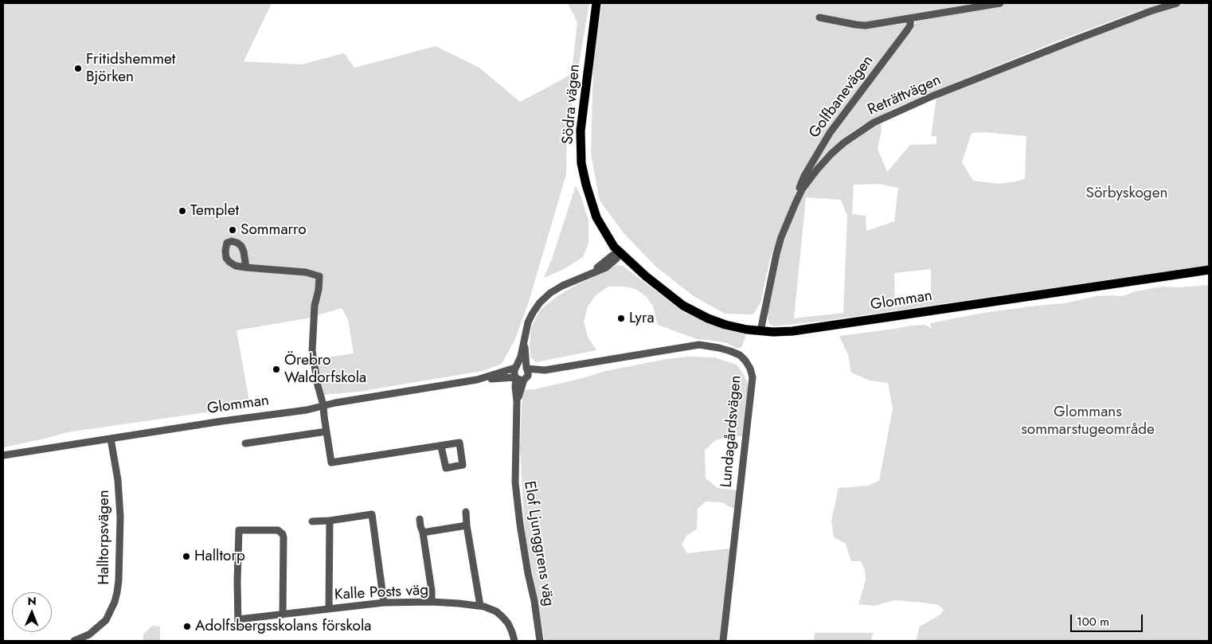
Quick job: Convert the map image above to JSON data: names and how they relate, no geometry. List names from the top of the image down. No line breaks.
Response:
{"streets":{"main road":["Södra vägen","Glomman"],"street":["Reträttvägen","Golfbanevägen","Lundagårdsvägen","Halltorpsvägen","Elof Ljunggrens väg","Kalle Posts väg"]},"crossings":[["Reträttvägen","Golfbanevägen"],["Reträttvägen","Glomman"],["Södra vägen","Glomman"],["Glomman","Lundagårdsvägen"],["Glomman","Halltorpsvägen"],["Glomman","Elof Ljunggrens väg"],["Lundagårdsvägen","Elof Ljunggrens väg"]],"parks":["Sörbyskogen","Glommans sommarstugeområde"],"places":["Fritidshemmet Björken","Templet","Sommarro","Lyra","Örebro Waldorfskola","Halltorp","Adolfsbergsskolans förskola"],"scale_bar":"100 m","north":"top"}
